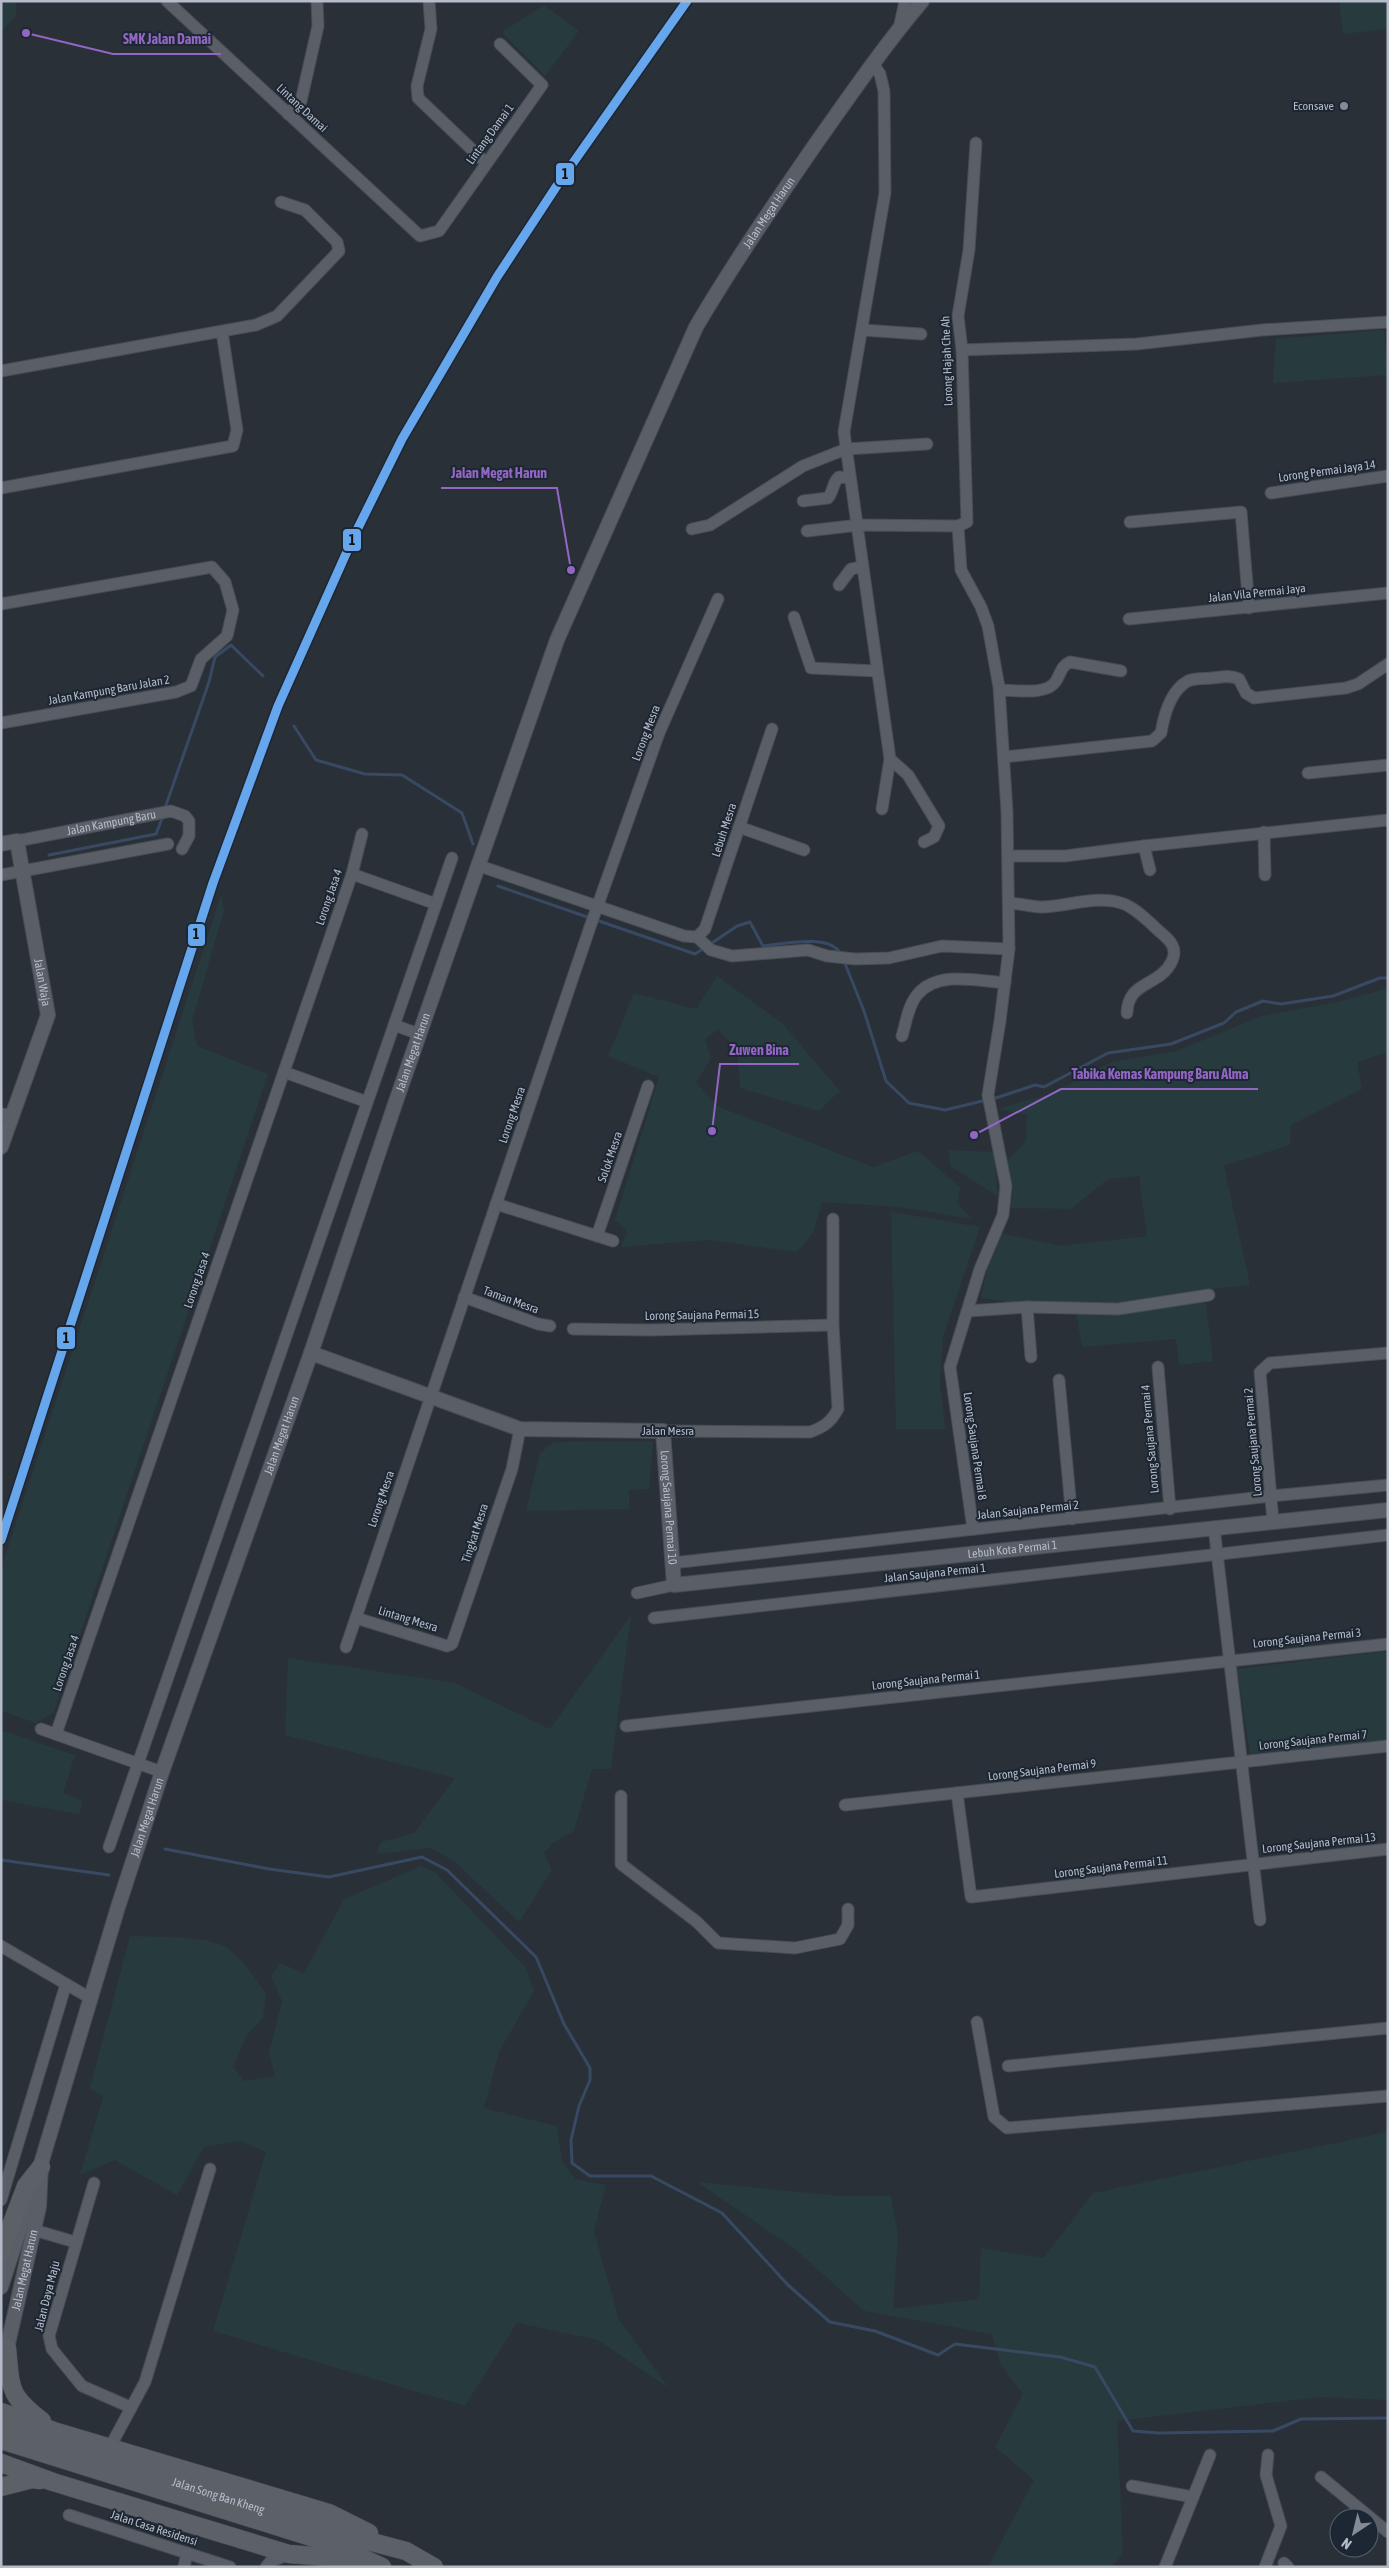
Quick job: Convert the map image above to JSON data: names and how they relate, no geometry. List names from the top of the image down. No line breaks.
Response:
{"streets":{"main road":["Jalan Song Ban Kheng"],"street":["Lintang Damai","Lintang Damai 1","Jalan Megat Harun","Lorong Hajah Che Ah","Lorong Permai Jaya 14","Jalan Vila Permai Jaya","Jalan Kampung Baru Jalan 2","Lorong Mesra","Jalan Kampung Baru","Lebuh Mesra","Lorong Jasa 4","Jalan Waja","Solok Mesra","Taman Mesra","Lorong Saujana Permai 15","Jalan Mesra","Lorong Saujana Permai 4","Lorong Saujana Permai 2","Lorong Saujana Permai 8","Lorong Saujana Permai 10","Jalan Saujana Permai 2","Tingkat Mesra","Lebuh Kota Permai 1","Jalan Saujana Permai 1","Lintang Mesra","Lorong Saujana Permai 3","Lorong Saujana Permai 1","Lorong Saujana Permai 7","Lorong Saujana Permai 9","Lorong Saujana Permai 13","Lorong Saujana Permai 11","Jalan Daya Maju","Jalan Casa Residensi"]},"crossings":[["Lintang Damai","Lintang Damai 1"],["Jalan Megat Harun","Jalan Mesra"],["Lorong Mesra","Taman Mesra"],["Lorong Mesra","Jalan Mesra"],["Lorong Mesra","Lintang Mesra"],["Jalan Kampung Baru","Jalan Waja"],["Lorong Saujana Permai 15","Jalan Mesra"],["Jalan Mesra","Lorong Saujana Permai 10"],["Jalan Mesra","Tingkat Mesra"],["Lorong Saujana Permai 4","Jalan Saujana Permai 2"],["Lorong Saujana Permai 2","Jalan Saujana Permai 2"],["Lorong Saujana Permai 2","Lebuh Kota Permai 1"],["Lorong Saujana Permai 8","Jalan Saujana Permai 2"],["Lorong Saujana Permai 10","Jalan Saujana Permai 2"],["Lorong Saujana Permai 10","Lebuh Kota Permai 1"],["Tingkat Mesra","Lintang Mesra"],["Lorong Saujana Permai 3","Lorong Saujana Permai 1"],["Lorong Saujana Permai 7","Lorong Saujana Permai 9"],["Lorong Saujana Permai 9","Lorong Saujana Permai 11"],["Lorong Saujana Permai 13","Lorong Saujana Permai 11"]],"places":["SMK Jalan Damai","Econsave","Jalan Megat Harun","Zuwen Bina","Tabika Kemas Kampung Baru Alma"],"lines":["rail line 1"],"north":"bottom left"}
